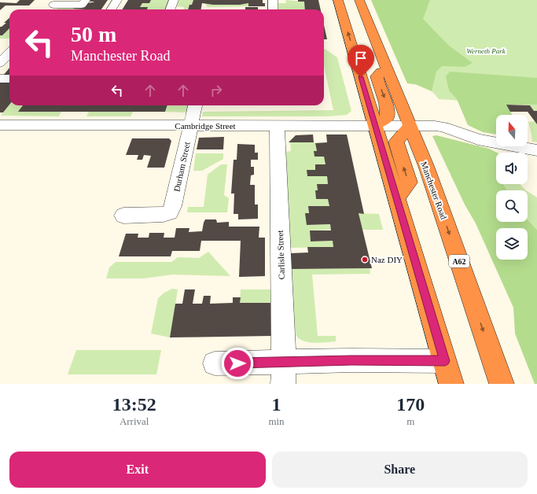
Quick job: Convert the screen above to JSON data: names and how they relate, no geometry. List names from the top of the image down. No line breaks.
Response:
{"streets":{"highway":["Manchester Road","A62"],"street":["Cambridge Street","Durham Street","Carlisle Street"]},"crossings":[["Cambridge Street","Durham Street"],["Cambridge Street","Manchester Road"],["Cambridge Street","Carlisle Street"]],"parks":["Werneth Park"],"places":["Naz DIY"],"north":"top","page":{"turn":["50 m","Manchester Road"],"eta":["13:52","Arrival","1","min","170","m"],"buttons":["Exit","Share"]}}
